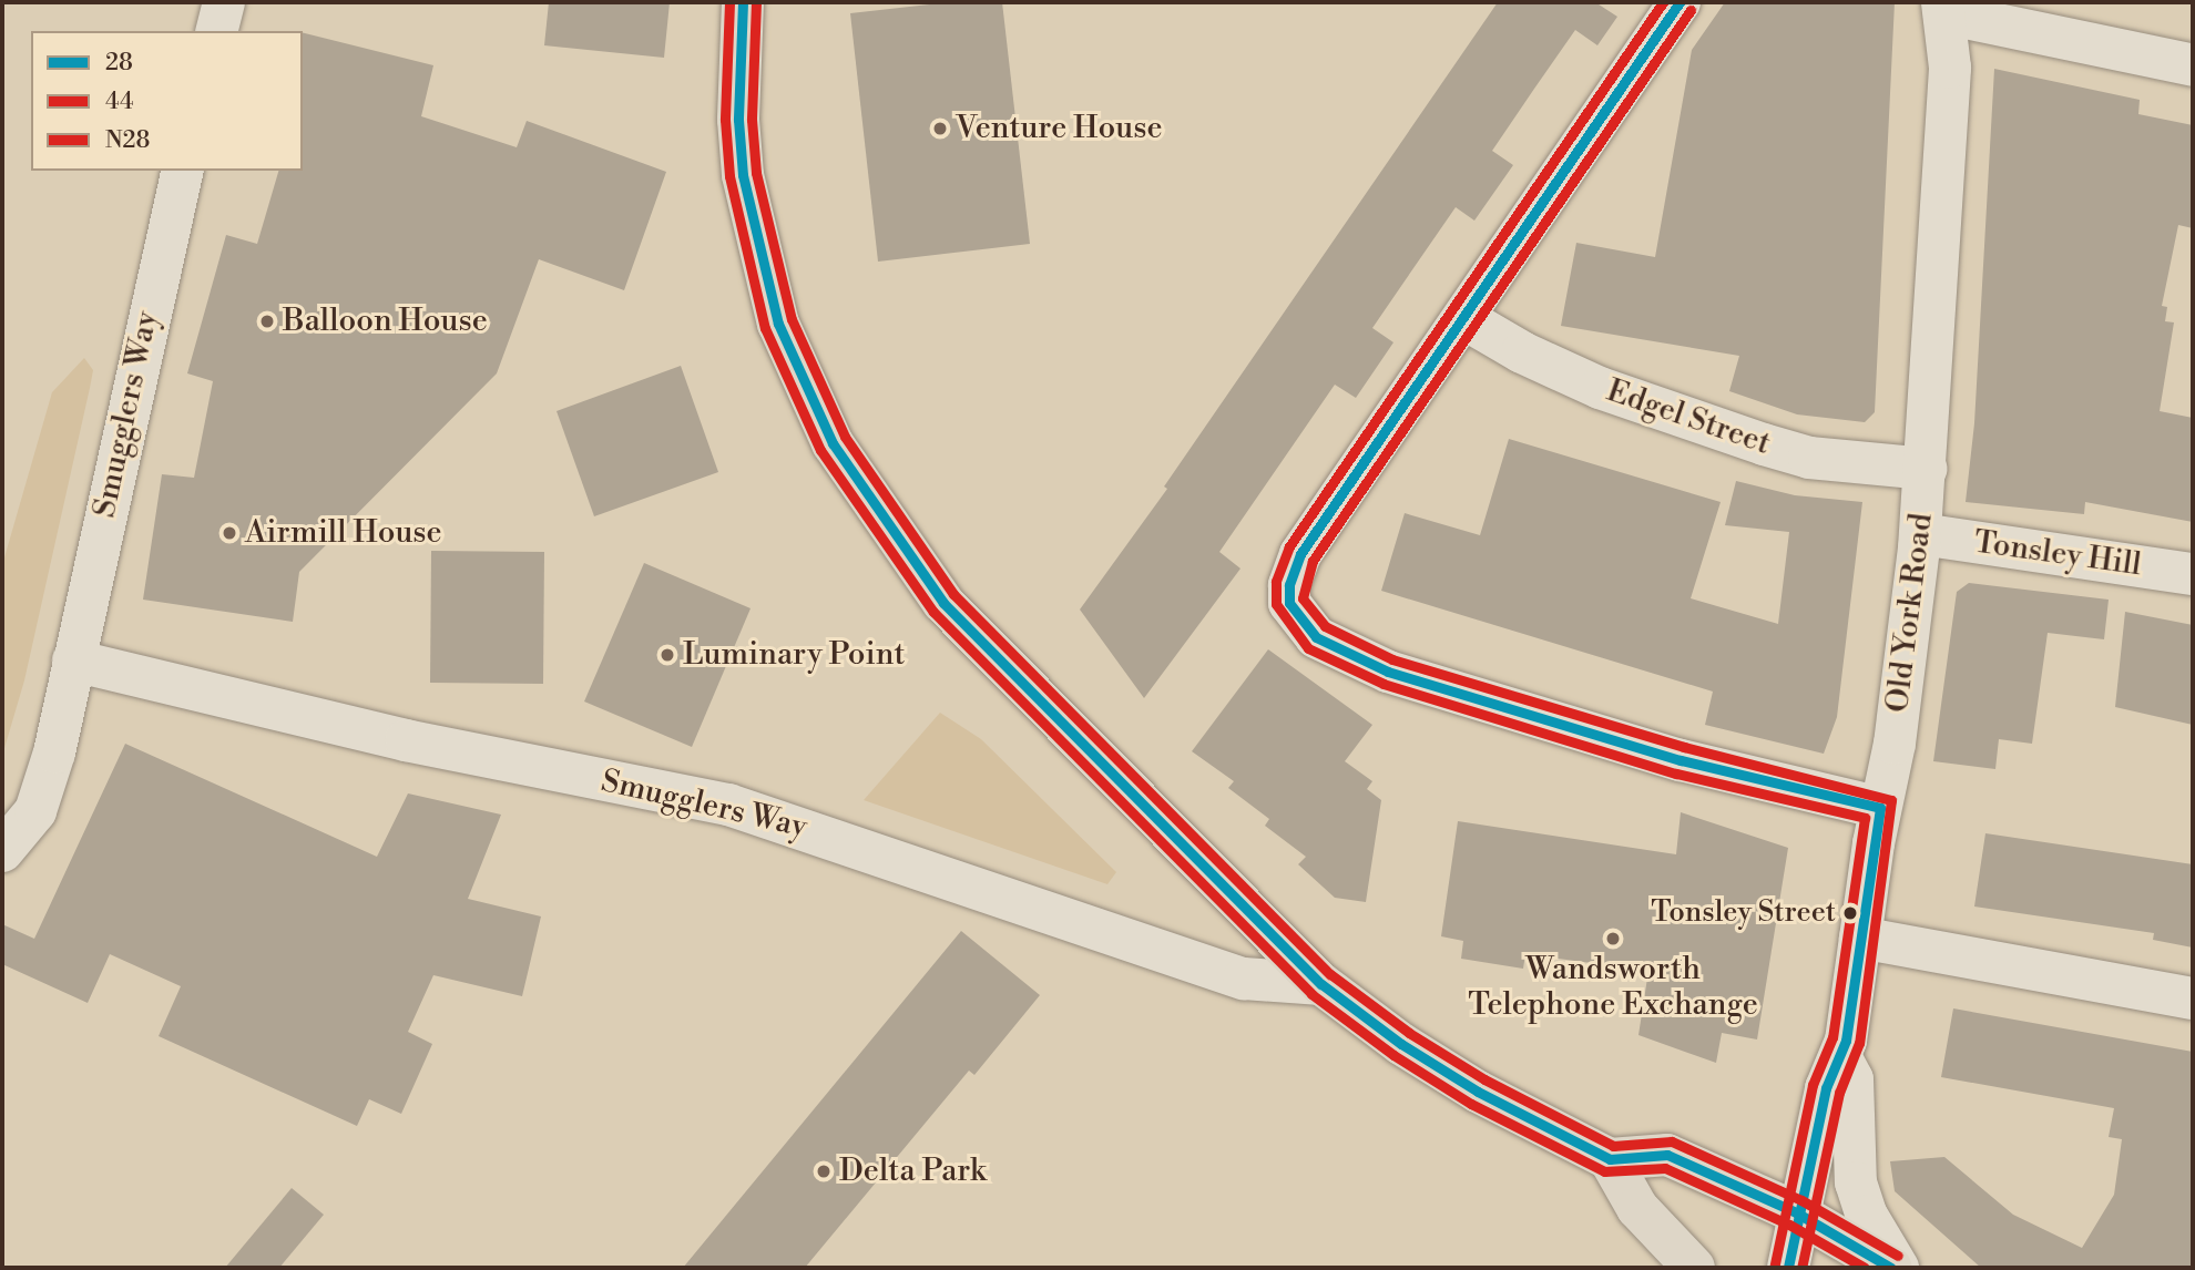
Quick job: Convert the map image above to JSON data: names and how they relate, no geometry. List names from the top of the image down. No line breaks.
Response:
{"streets":{"street":["Smugglers Way","Edgel Street","Tonsley Hill","Old York Road"]},"crossings":[["Edgel Street","Old York Road"],["Tonsley Hill","Old York Road"]],"places":["Venture House","Balloon House","Airmill House","Luminary Point","Tonsley Street","Wandsworth Telephone Exchange","Delta Park"],"lines":["transit line 28","transit line 44","transit line N28"],"legend":["28","44","N28"]}
